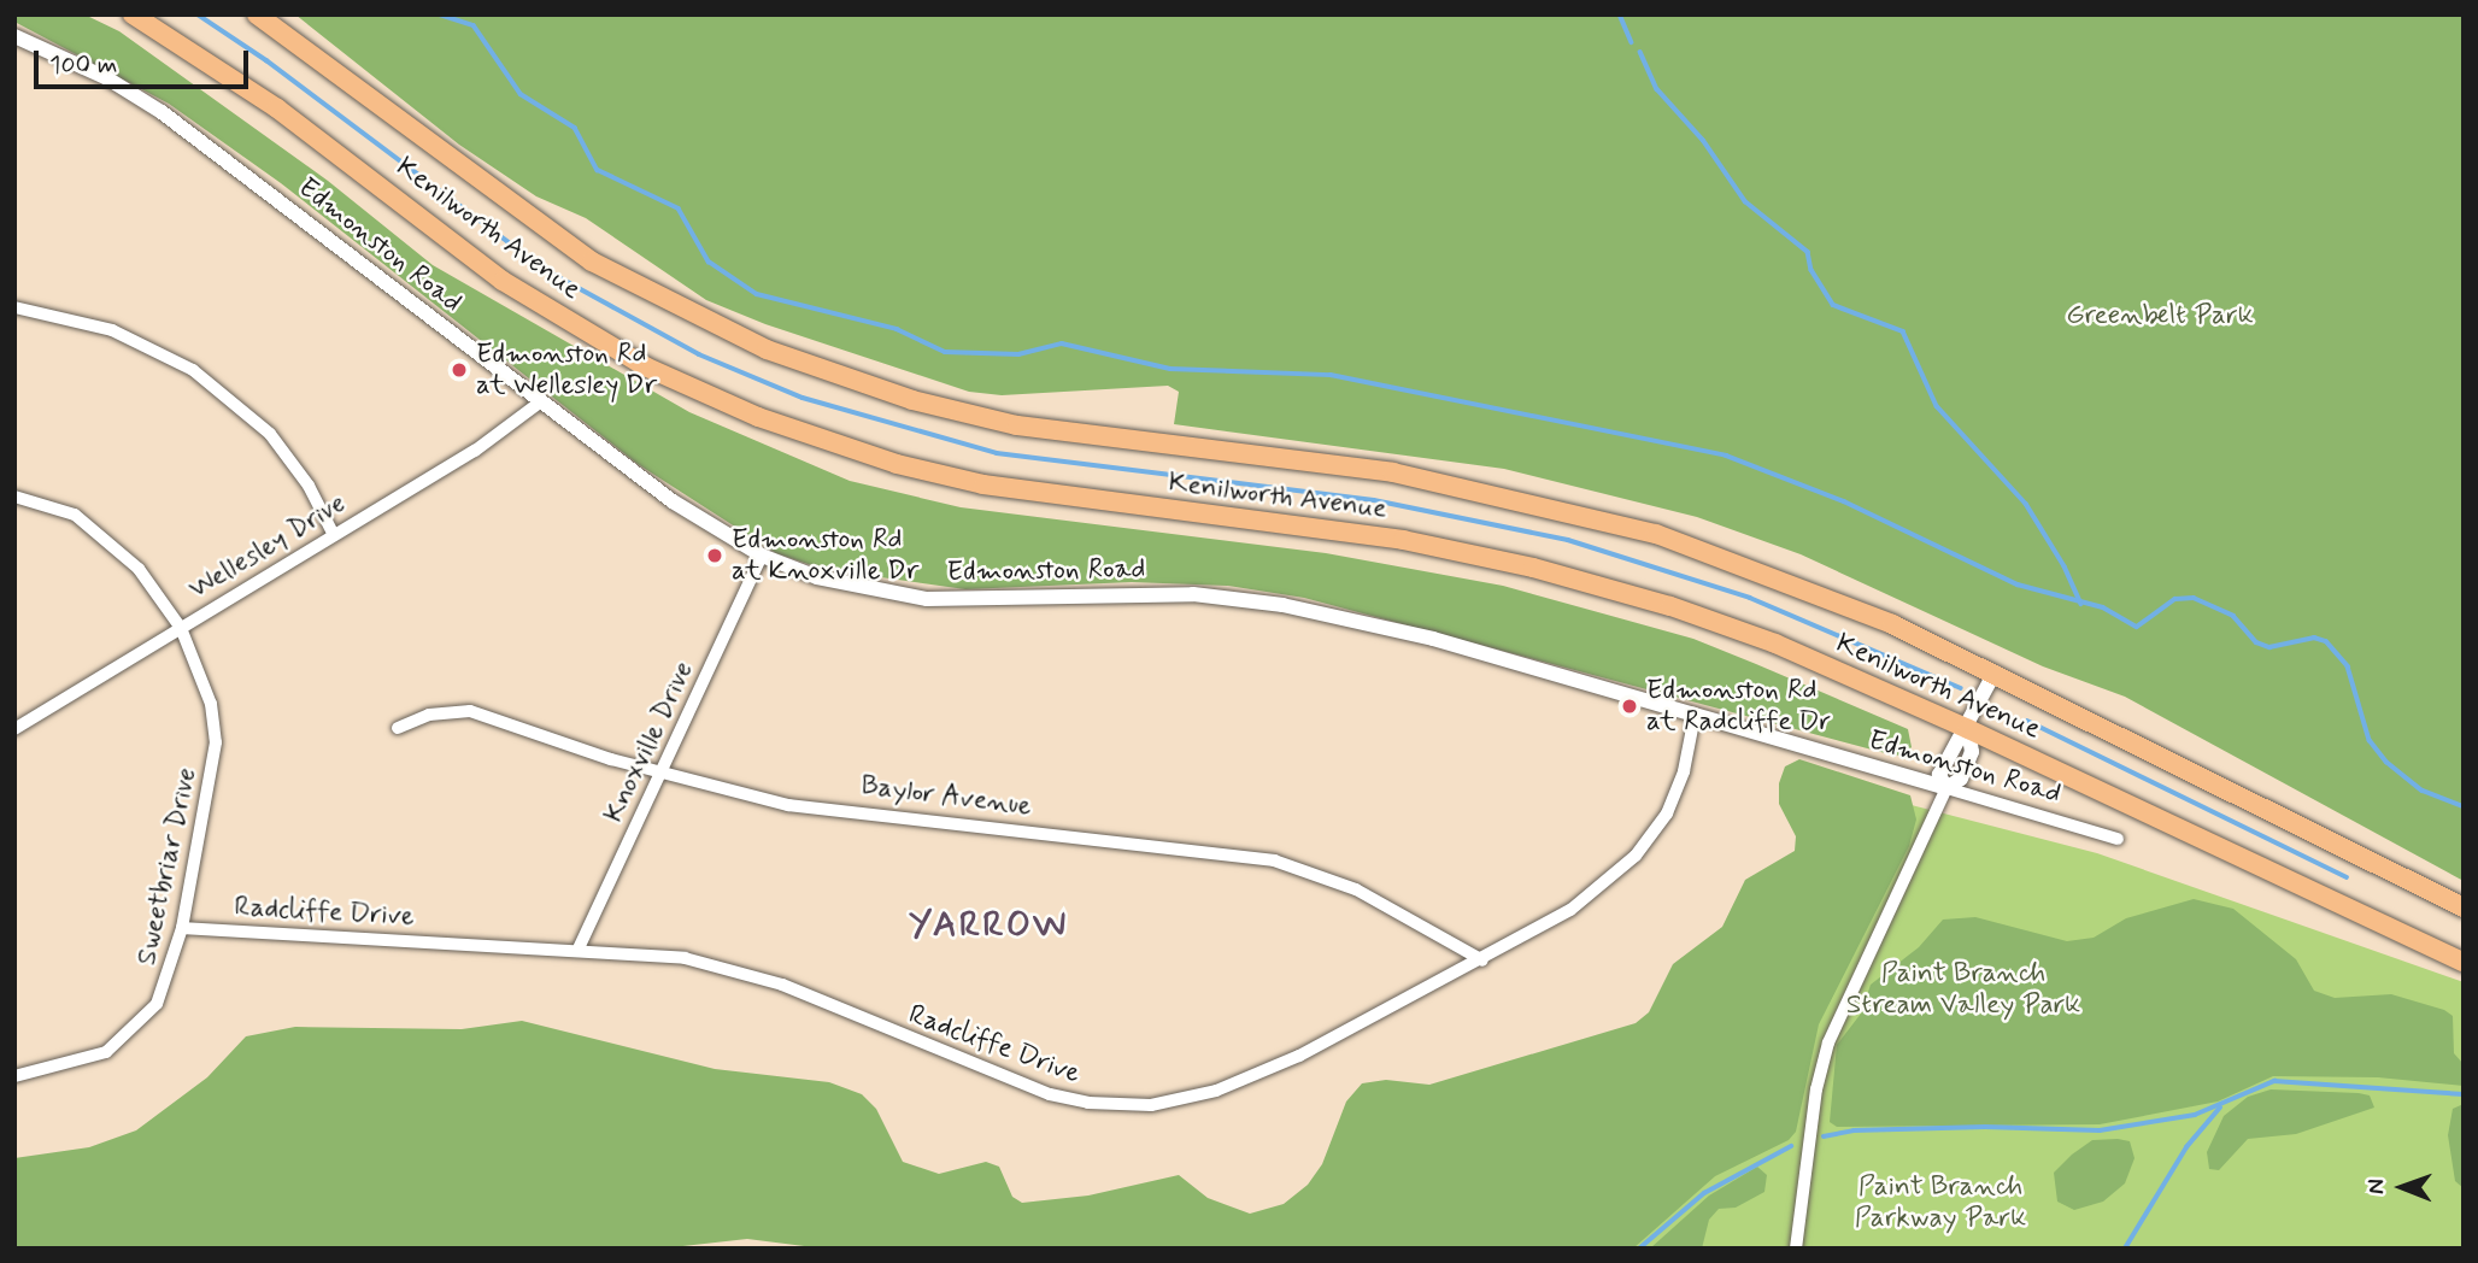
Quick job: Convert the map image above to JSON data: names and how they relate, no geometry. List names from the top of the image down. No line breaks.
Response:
{"streets":{"main road":["Kenilworth Avenue"],"street":["Edmonston Road","Wellesley Drive","Knoxville Drive","Baylor Avenue","Sweetbriar Drive","Radcliffe Drive"]},"crossings":[["Edmonston Road","Wellesley Drive"],["Edmonston Road","Knoxville Drive"],["Edmonston Road","Radcliffe Drive"],["Wellesley Drive","Sweetbriar Drive"],["Knoxville Drive","Baylor Avenue"],["Knoxville Drive","Radcliffe Drive"],["Baylor Avenue","Radcliffe Drive"],["Sweetbriar Drive","Radcliffe Drive"]],"districts":["YARROW"],"parks":["Greenbelt Park","Paint Branch Stream Valley Park","Paint Branch Parkway Park"],"places":["Edmonston Rd at Wellesley Dr","Edmonston Rd at Knoxville Dr","Edmonston Rd at Radcliffe Dr"],"scale_bar":"100 m","north":"left"}
